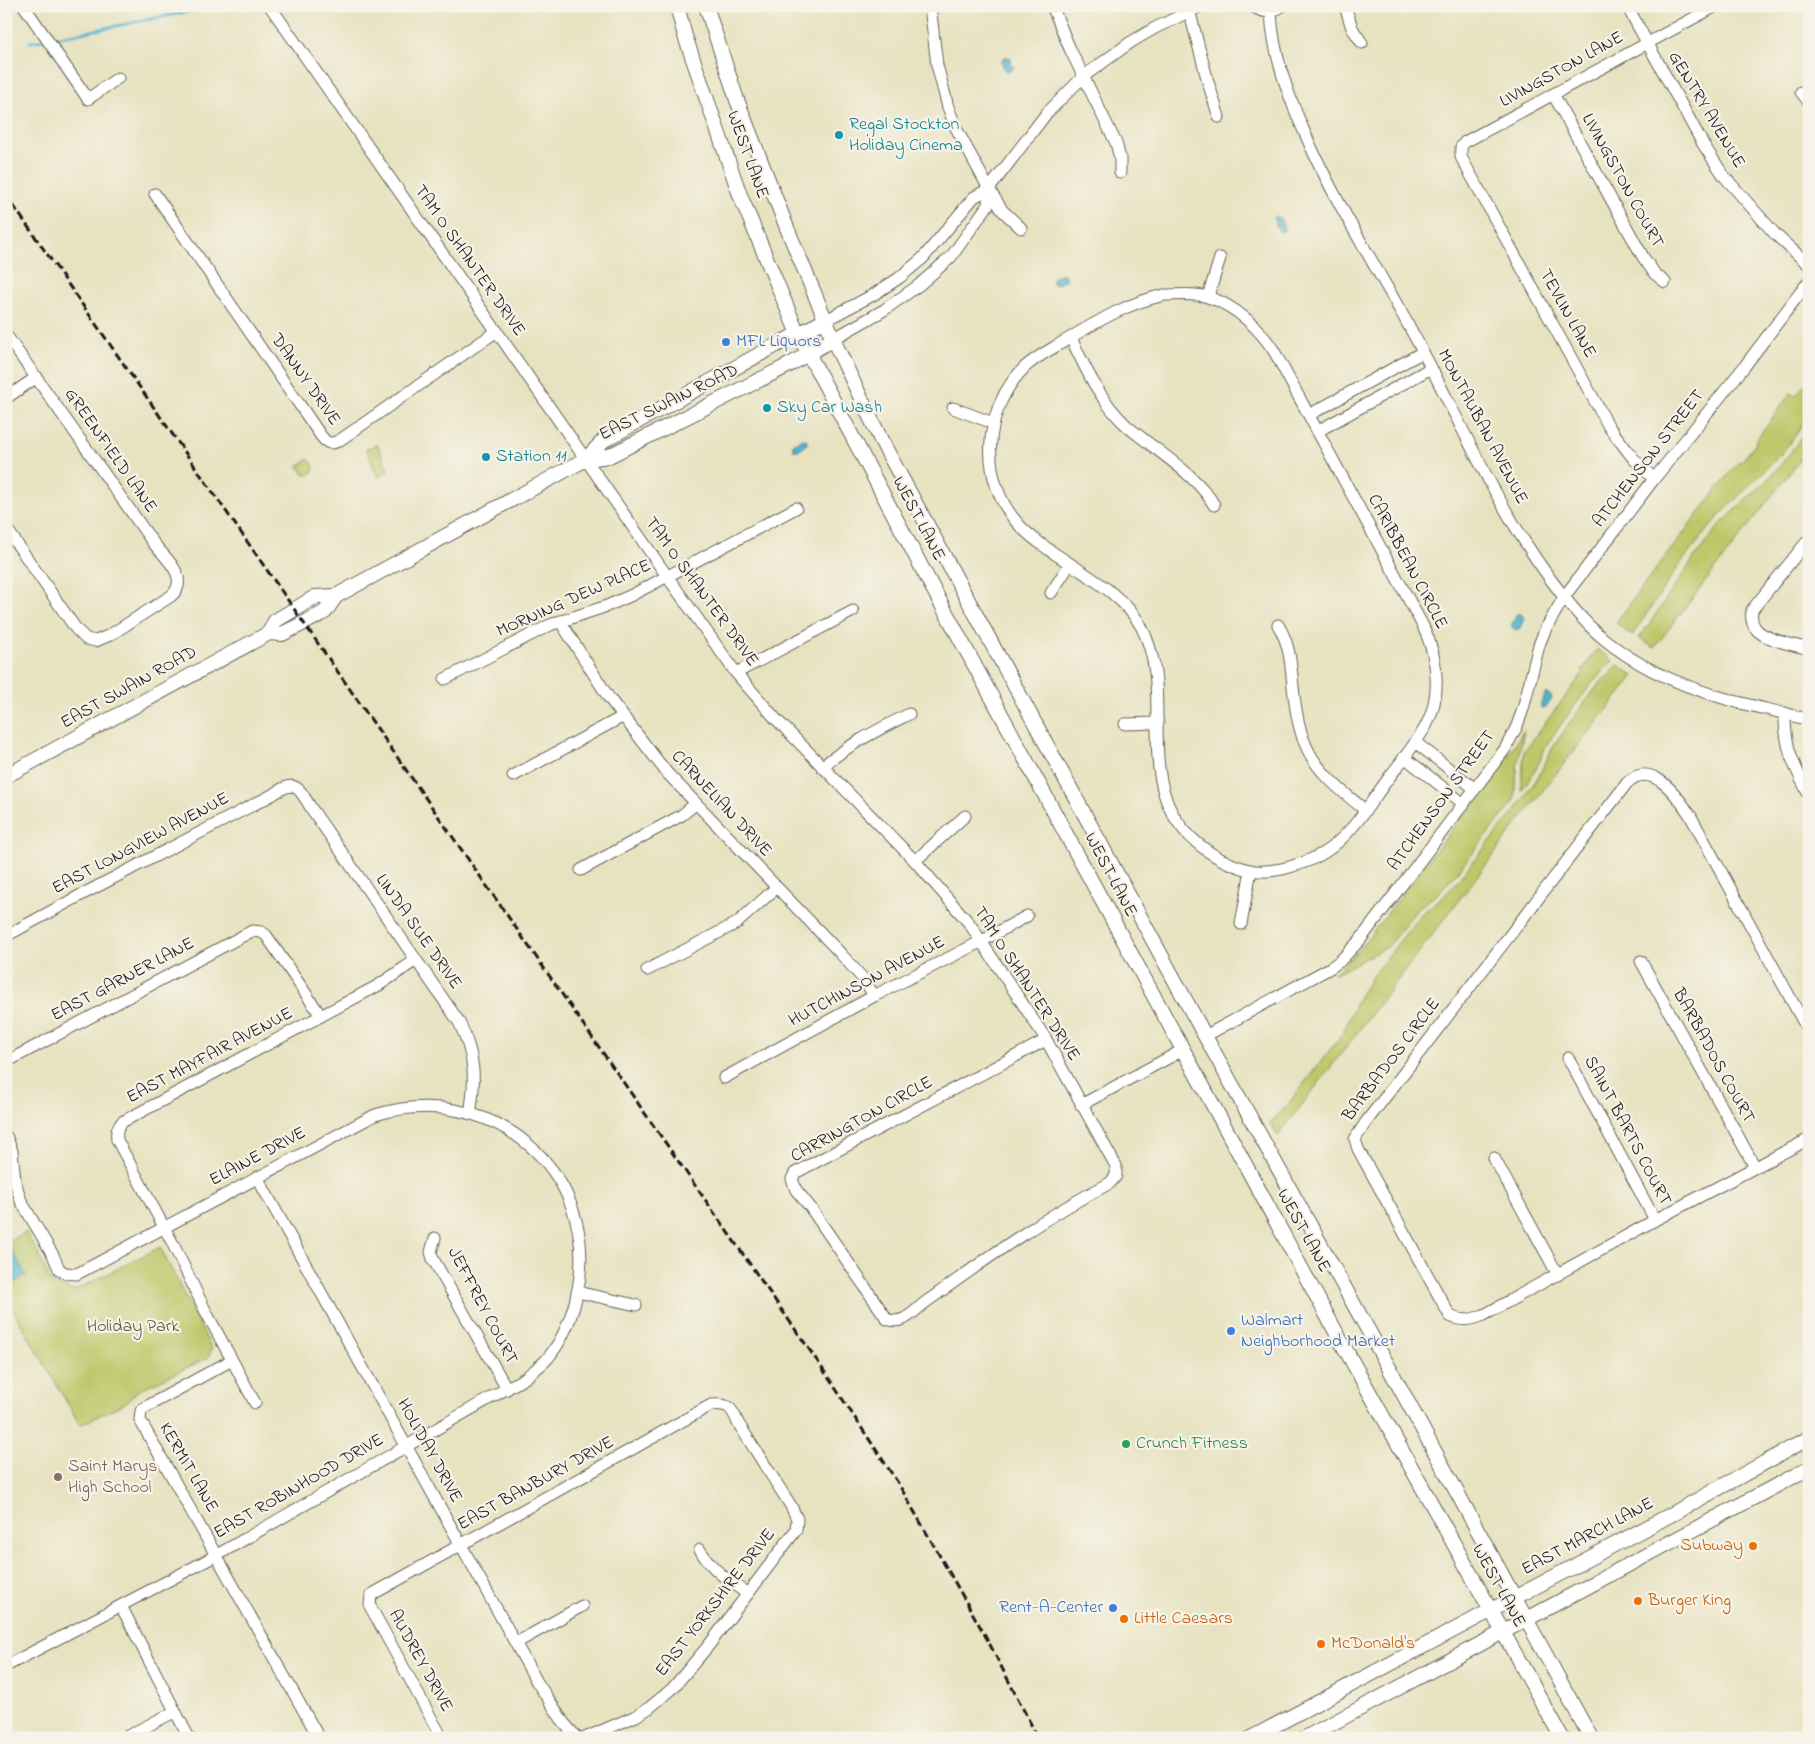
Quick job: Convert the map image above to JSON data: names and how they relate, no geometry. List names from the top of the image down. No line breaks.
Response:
{"streets":{"main road":["WEST LANE","EAST SWAIN ROAD","EAST MARCH LANE"],"street":["LIVINGSTON LANE","GENTRY AVENUE","LIVINGSTON COURT","TAM O SHANTER DRIVE","TEVLIN LANE","DANNY DRIVE","MONTAUBAN AVENUE","GREENFIELD LANE","ATCHENSON STREET","CARIBBEAN CIRCLE","MORNING DEW PLACE","CARNELIAN DRIVE","EAST LONGVIEW AVENUE","LINDA SUE DRIVE","EAST GARNER LANE","HUTCHINSON AVENUE","EAST MAYFAIR AVENUE","BARBADOS COURT","BARBADOS CIRCLE","CARRINGTON CIRCLE","SAINT BARTS COURT","ELAINE DRIVE","JEFFREY COURT","HOLIDAY DRIVE","KERMIT LANE","EAST BANBURY DRIVE","EAST ROBINHOOD DRIVE","EAST YORKSHIRE DRIVE","AUDREY DRIVE"]},"crossings":[["LIVINGSTON LANE","GENTRY AVENUE"],["LIVINGSTON LANE","LIVINGSTON COURT"],["LIVINGSTON LANE","TEVLIN LANE"],["WEST LANE","EAST SWAIN ROAD"],["WEST LANE","ATCHENSON STREET"],["WEST LANE","EAST MARCH LANE"],["TAM O SHANTER DRIVE","DANNY DRIVE"],["TAM O SHANTER DRIVE","EAST SWAIN ROAD"],["TAM O SHANTER DRIVE","MORNING DEW PLACE"],["TAM O SHANTER DRIVE","HUTCHINSON AVENUE"],["TAM O SHANTER DRIVE","CARRINGTON CIRCLE"],["TEVLIN LANE","ATCHENSON STREET"],["MONTAUBAN AVENUE","ATCHENSON STREET"],["MORNING DEW PLACE","CARNELIAN DRIVE"],["CARNELIAN DRIVE","HUTCHINSON AVENUE"],["EAST LONGVIEW AVENUE","LINDA SUE DRIVE"],["LINDA SUE DRIVE","EAST MAYFAIR AVENUE"],["LINDA SUE DRIVE","ELAINE DRIVE"],["LINDA SUE DRIVE","EAST ROBINHOOD DRIVE"],["EAST GARNER LANE","EAST MAYFAIR AVENUE"],["EAST MAYFAIR AVENUE","ELAINE DRIVE"],["BARBADOS COURT","BARBADOS CIRCLE"],["BARBADOS CIRCLE","SAINT BARTS COURT"],["ELAINE DRIVE","HOLIDAY DRIVE"],["ELAINE DRIVE","EAST ROBINHOOD DRIVE"],["JEFFREY COURT","EAST ROBINHOOD DRIVE"],["HOLIDAY DRIVE","EAST BANBURY DRIVE"],["HOLIDAY DRIVE","EAST ROBINHOOD DRIVE"],["KERMIT LANE","EAST ROBINHOOD DRIVE"],["EAST BANBURY DRIVE","EAST YORKSHIRE DRIVE"],["EAST BANBURY DRIVE","AUDREY DRIVE"]],"parks":["Holiday Park"],"places":["Regal Stockton Holiday Cinema","MFL Liquors","Sky Car Wash","Station 11","Walmart Neighborhood Market","Crunch Fitness","Saint Marys High School","Subway","Burger King","Rent-A-Center","Little Caesars","McDonald's"]}
